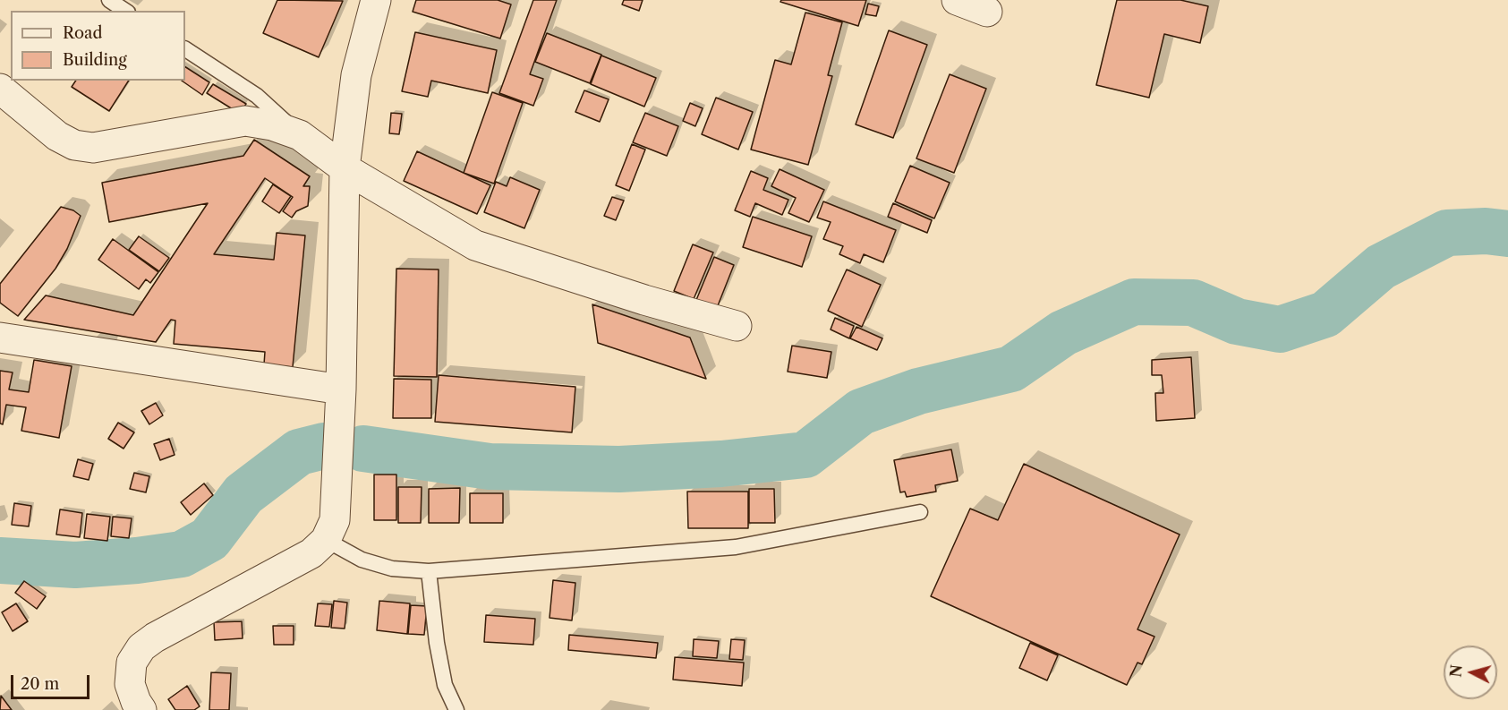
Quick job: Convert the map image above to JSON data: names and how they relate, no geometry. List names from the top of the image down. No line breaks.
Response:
{"legend":["Road","Building"],"scale_bar":"20 m","north":"left"}
